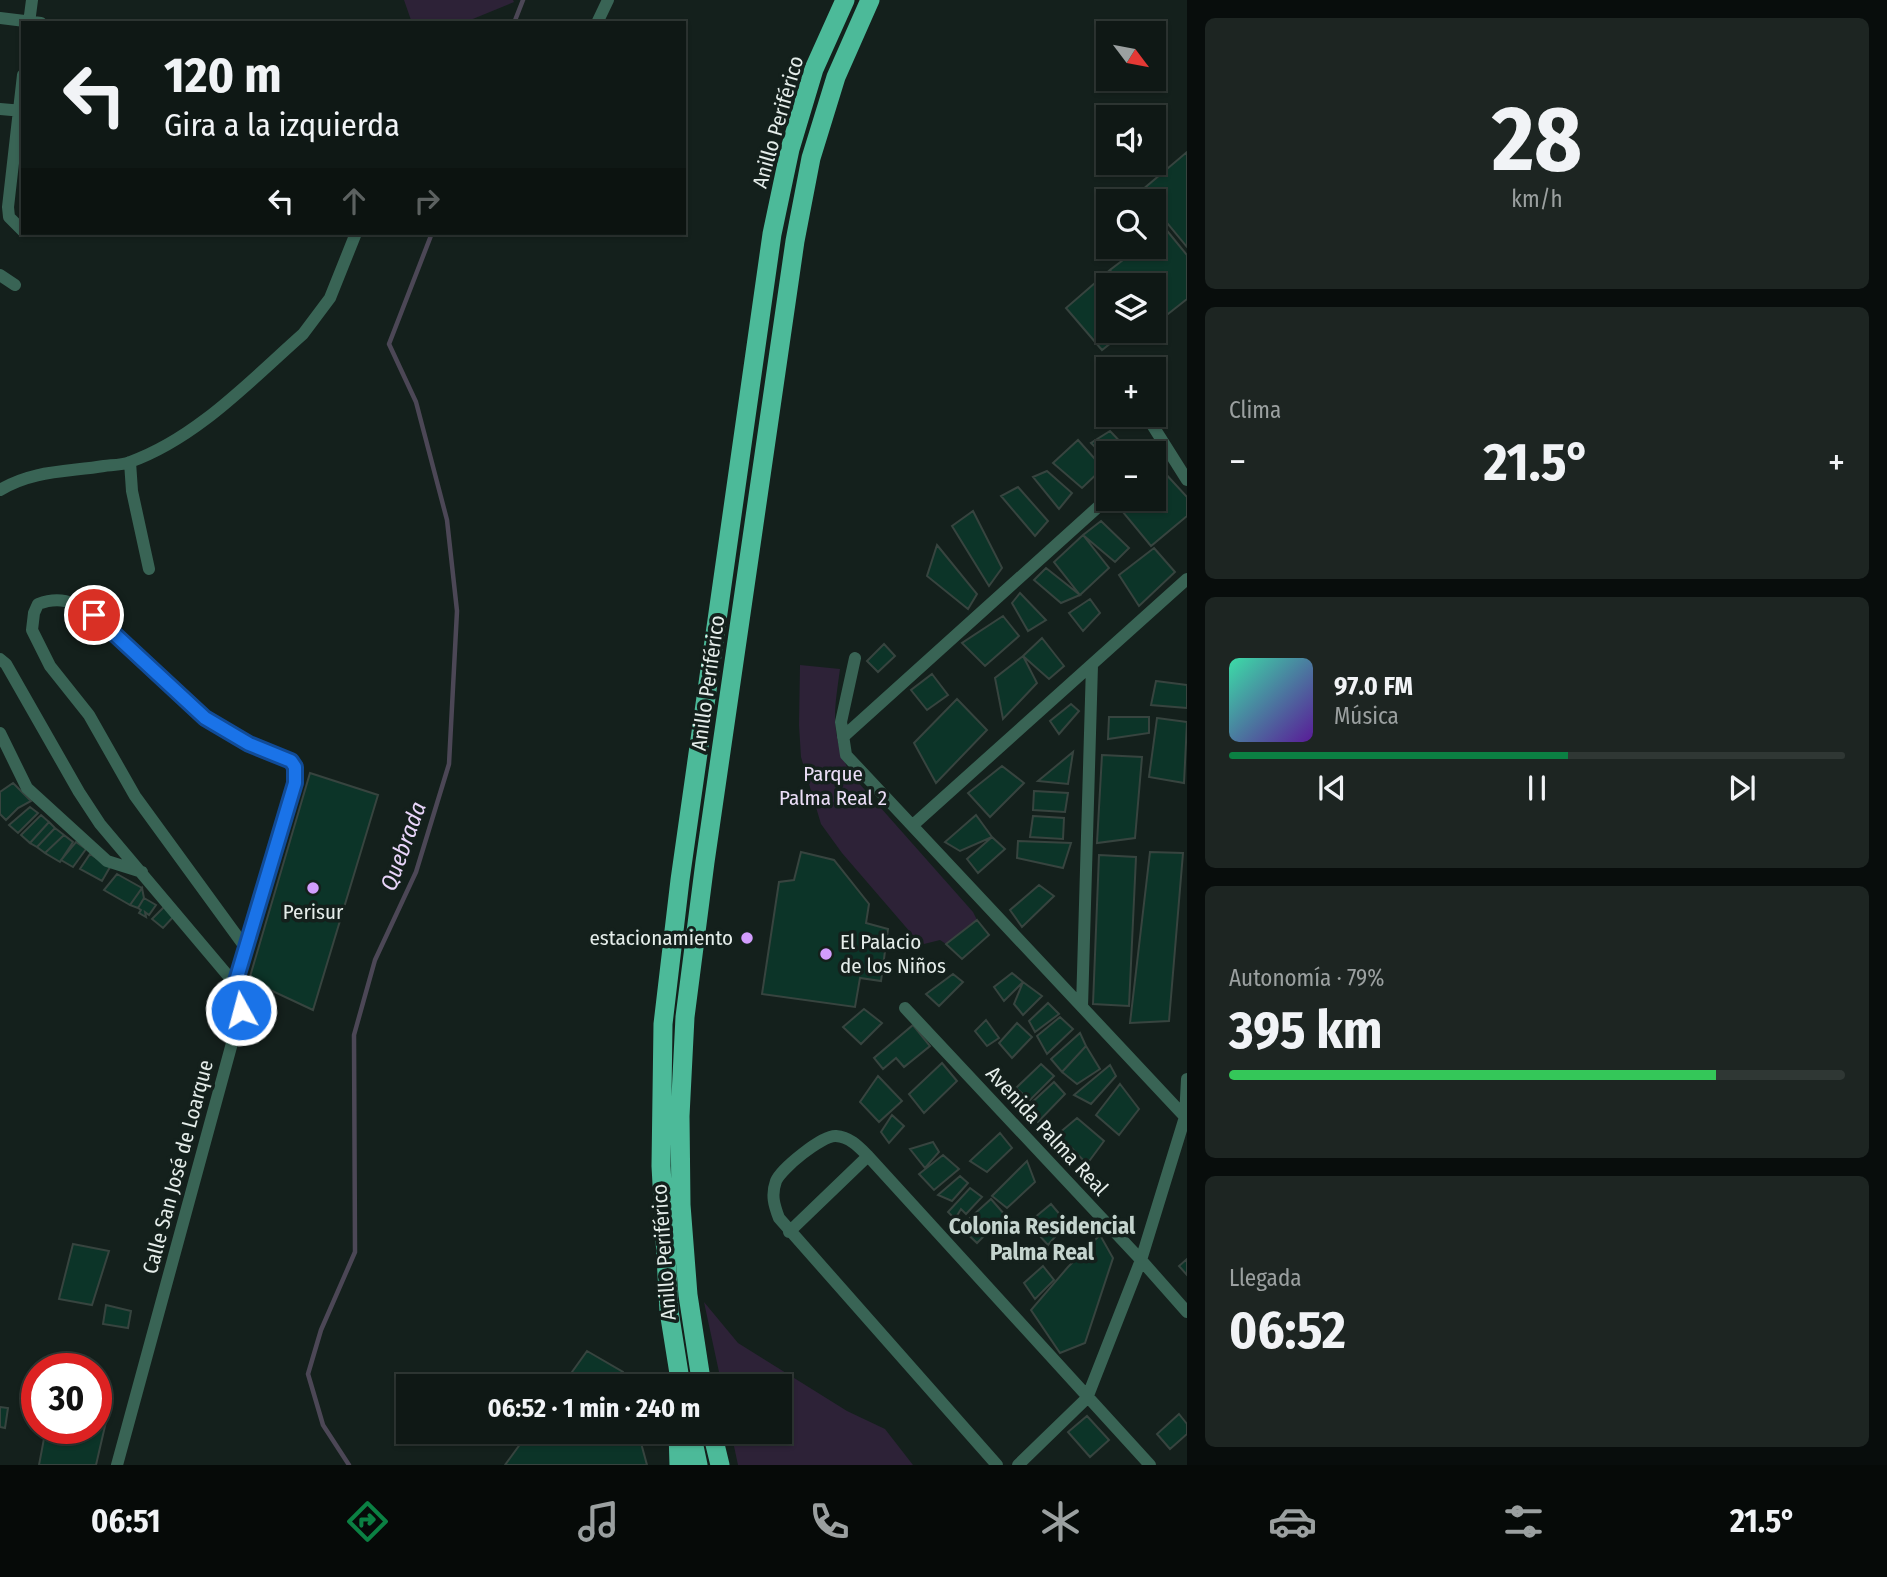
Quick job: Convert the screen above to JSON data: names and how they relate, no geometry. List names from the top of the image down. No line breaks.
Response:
{"streets":{"highway":["Anillo Periférico"],"street":["Avenida Palma Real","Calle San José de Loarque"]},"districts":["Colonia Residencial Palma Real"],"water":["Quebrada"],"parks":["Parque Palma Real 2"],"places":["Perisur","estacionamiento","El Palacio de los Niños"],"north":"bottom right","page":{"tile":[["28","km/h"],"Clima",["Autonomía · 79%","395 km"],["Llegada","06:52"]],"map_buttons":["+","−"],"turn":["120 m","Gira a la izquierda"],"heat":["−","21.5°","+"],"song":["97.0 FM","Música"],"limit":"30","trip":"06:52 · 1 min · 240 m","tabs":["06:51","21.5°"]}}
